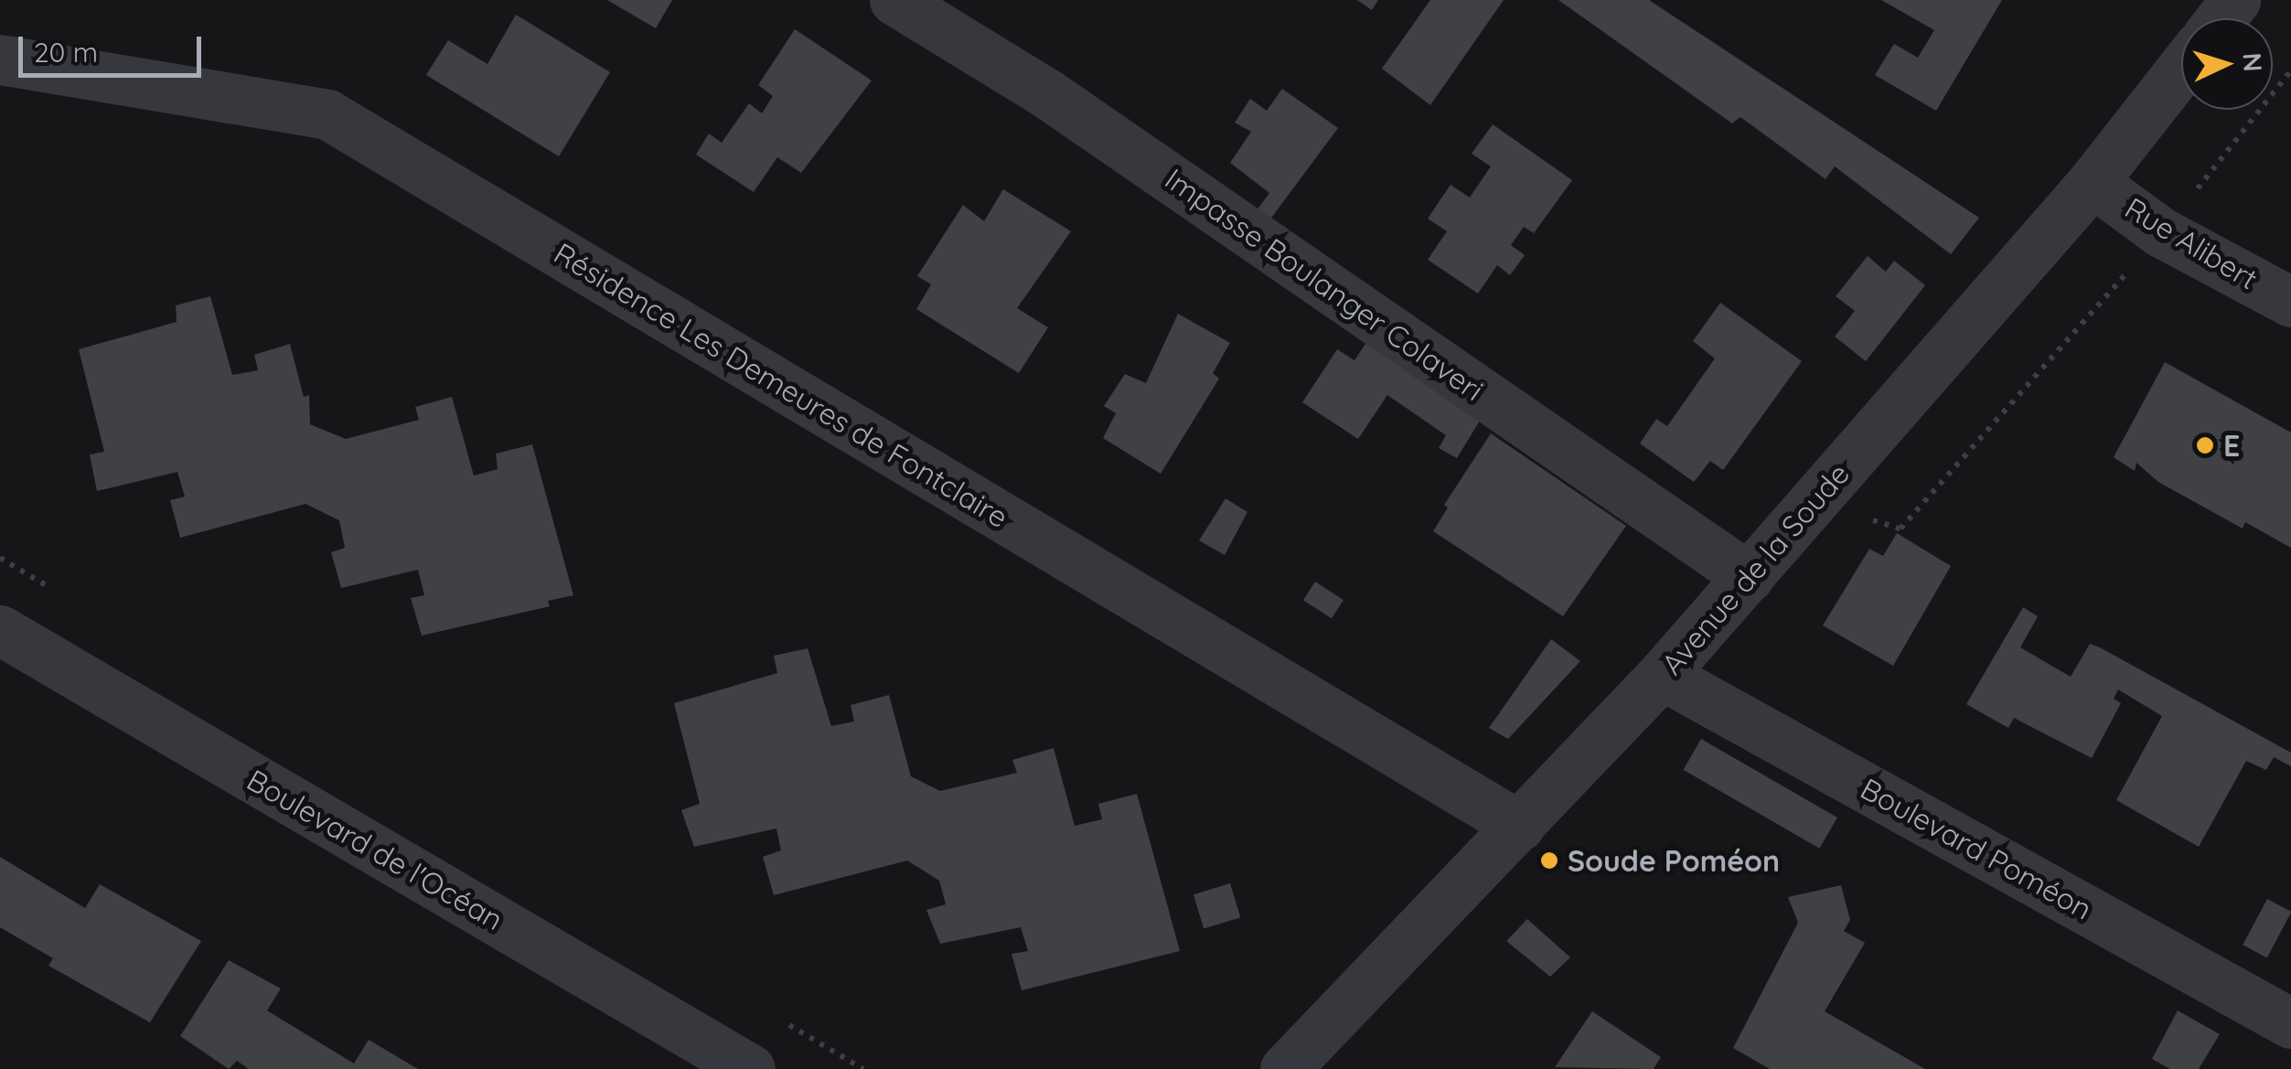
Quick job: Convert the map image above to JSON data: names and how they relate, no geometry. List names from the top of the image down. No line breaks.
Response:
{"streets":{"street":["Rue Alibert","Impasse Boulanger Colaveri","Résidence Les Demeures de Fontclaire","Avenue de la Soude","Boulevard Poméon","Boulevard de l'Océan"]},"crossings":[["Rue Alibert","Avenue de la Soude"],["Impasse Boulanger Colaveri","Avenue de la Soude"],["Résidence Les Demeures de Fontclaire","Avenue de la Soude"],["Avenue de la Soude","Boulevard Poméon"]],"places":["E","Soude Poméon"],"scale_bar":"20 m","north":"right"}
